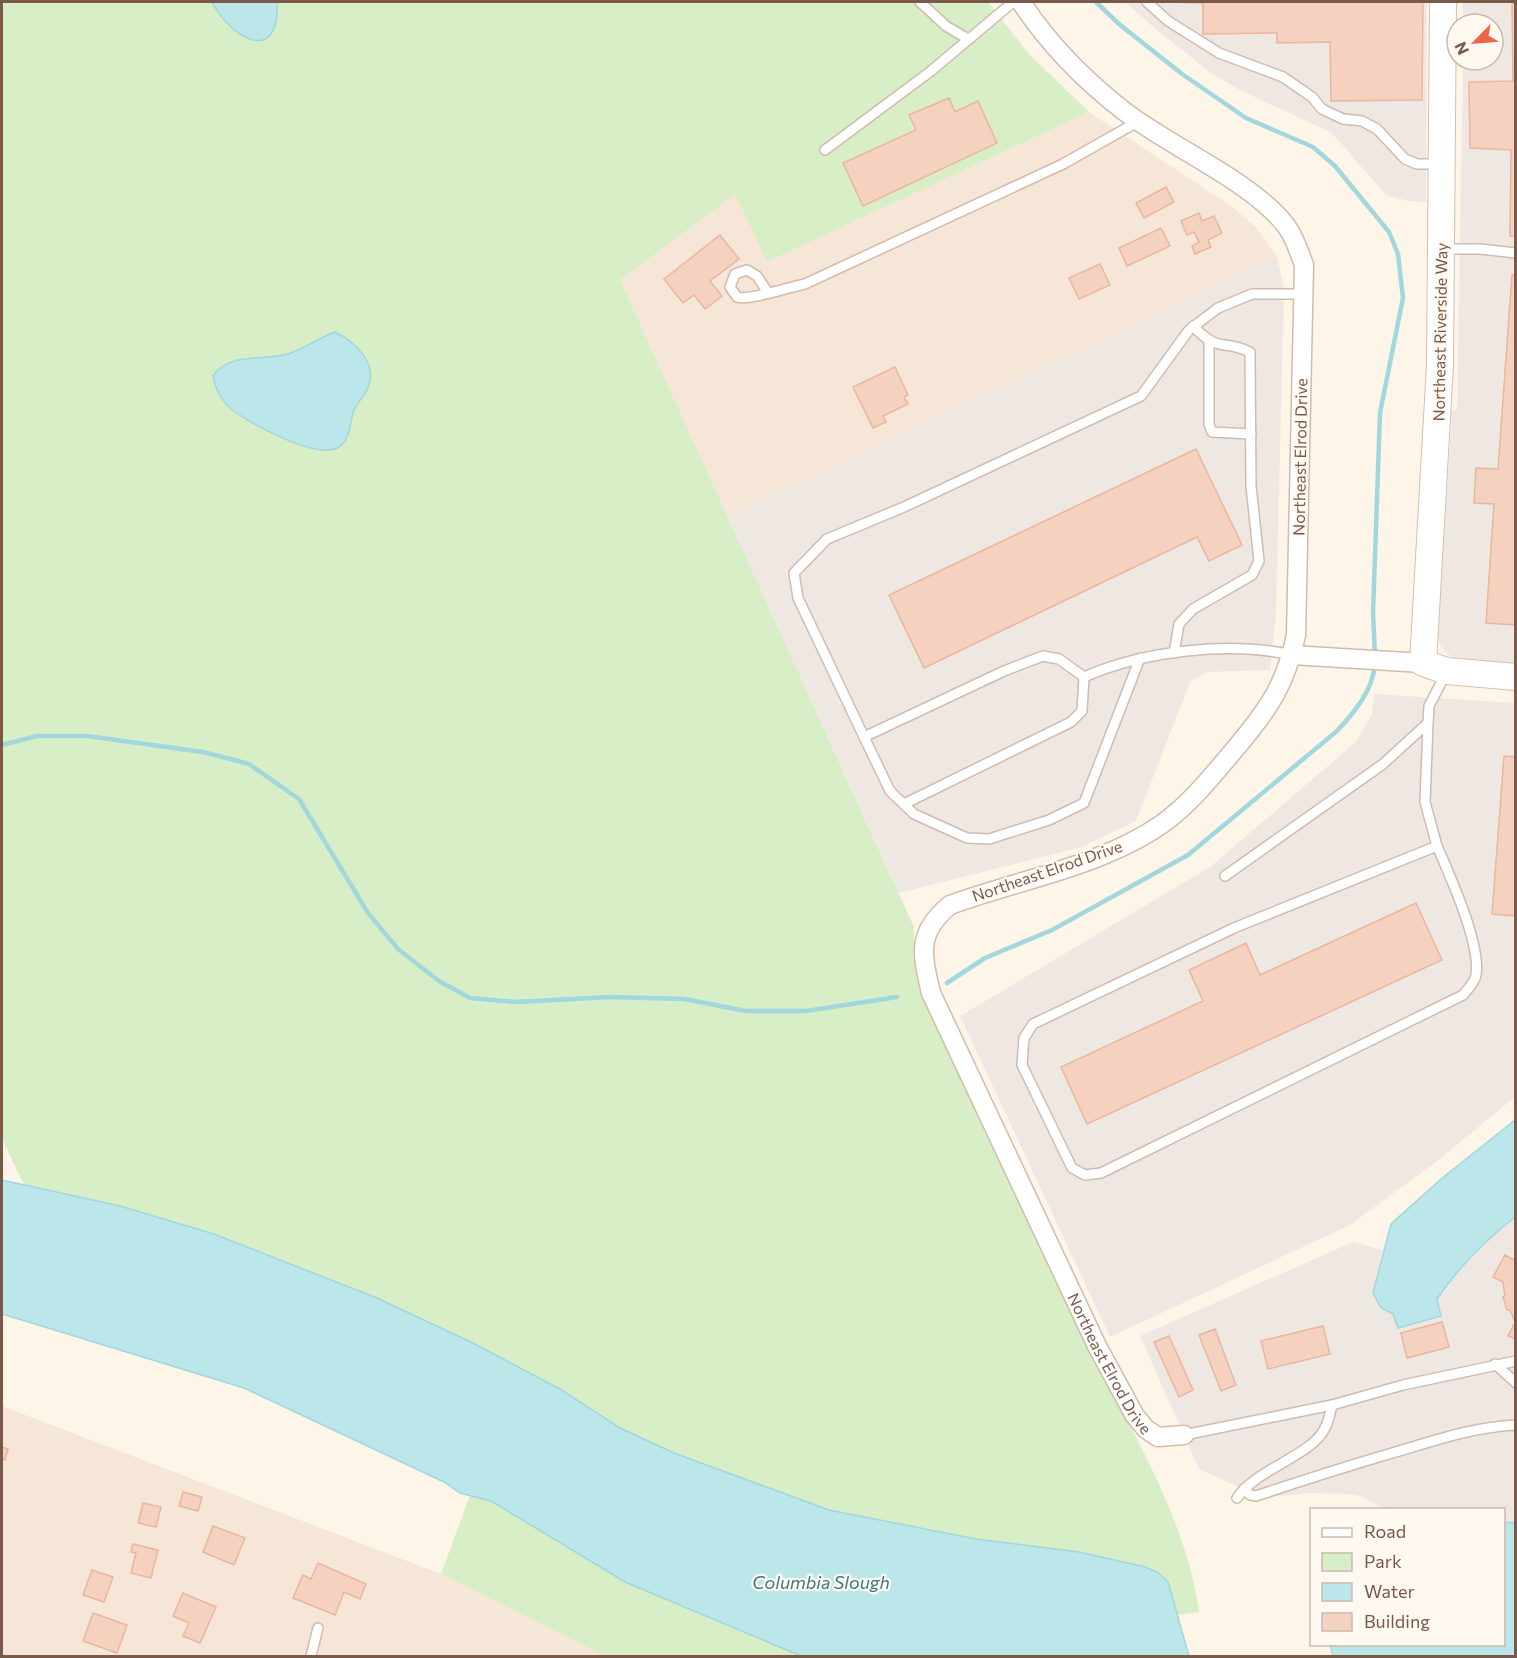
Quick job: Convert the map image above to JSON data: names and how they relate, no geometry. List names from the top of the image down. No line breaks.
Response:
{"streets":{"street":["Northeast Riverside Way","Northeast Elrod Drive"]},"water":["Columbia Slough"],"legend":["Road","Park","Water","Building"],"north":"bottom left"}
